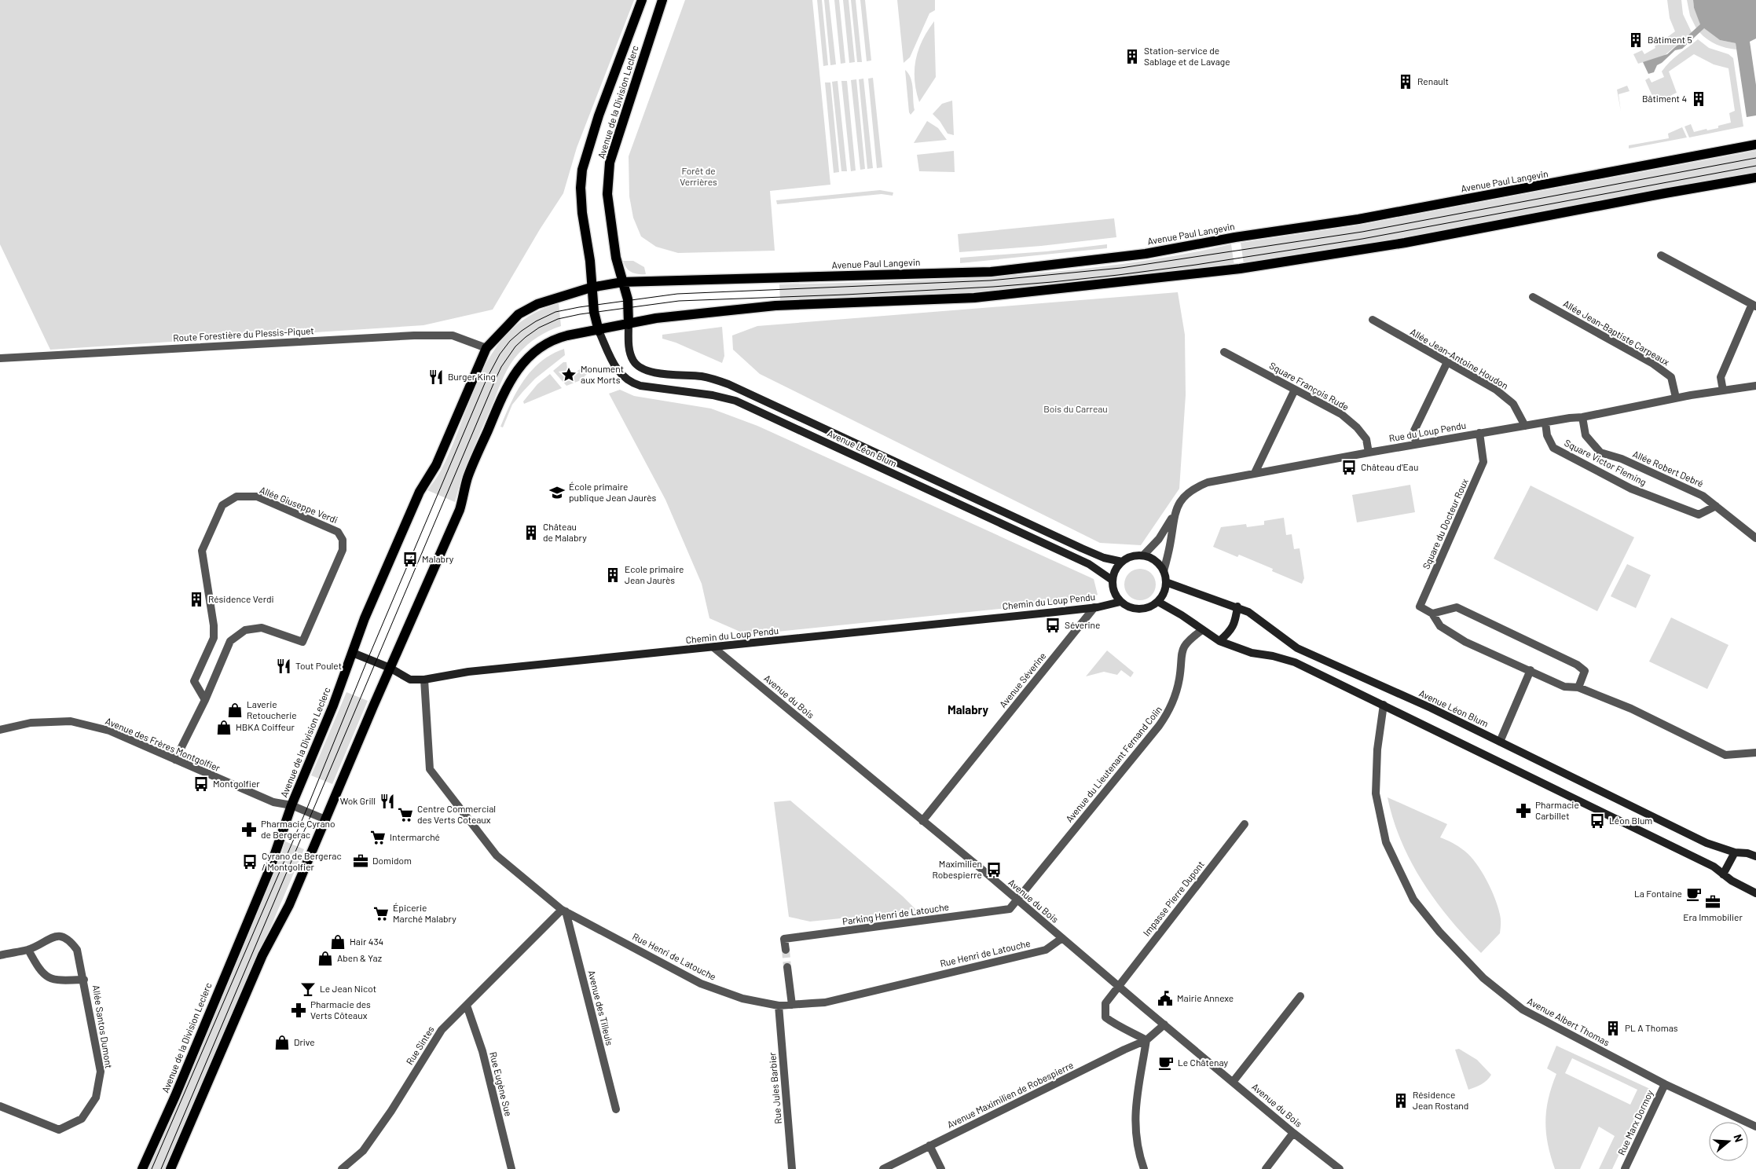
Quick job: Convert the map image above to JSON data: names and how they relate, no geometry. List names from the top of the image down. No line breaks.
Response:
{"streets":{"main road":["Avenue de la Division Leclerc","Avenue Paul Langevin","Avenue Léon Blum","Chemin du Loup Pendu"],"street":["Allée Jean-Baptiste Carpeaux","Route Forestière du Plessis-Piquet","Allée Jean-Antoine Houdon","Square François Rude","Rue du Loup Pendu","Square Victor Fleming","Allée Robert Debré","Allée Giuseppe Verdi","Square du Docteur Roux","Avenue Séverine","Avenue du Bois","Avenue des Frères Montgolfier","Avenue du Lieutenant Fernand Colin","Impasse Pierre Dupont","Parking Henri de Latouche","Rue Henri de Latouche","Avenue des Tilleuls","Avenue Albert Thomas","Allée Santos Dumont","Rue Sintes","Rue Eugène Sue","Rue Jules Barbier","Avenue Maximilien de Robespierre","Rue Marx Dormoy"]},"crossings":[["Avenue de la Division Leclerc","Avenue Paul Langevin"],["Avenue de la Division Leclerc","Route Forestière du Plessis-Piquet"],["Avenue de la Division Leclerc","Avenue Léon Blum"],["Avenue de la Division Leclerc","Chemin du Loup Pendu"],["Avenue de la Division Leclerc","Avenue des Frères Montgolfier"],["Allée Jean-Baptiste Carpeaux","Rue du Loup Pendu"],["Allée Jean-Antoine Houdon","Rue du Loup Pendu"],["Square François Rude","Rue du Loup Pendu"],["Rue du Loup Pendu","Avenue Léon Blum"],["Rue du Loup Pendu","Square Victor Fleming"],["Rue du Loup Pendu","Allée Robert Debré"],["Rue du Loup Pendu","Square du Docteur Roux"],["Rue du Loup Pendu","Chemin du Loup Pendu"],["Avenue Léon Blum","Chemin du Loup Pendu"],["Square Victor Fleming","Allée Robert Debré"],["Allée Giuseppe Verdi","Avenue des Frères Montgolfier"],["Chemin du Loup Pendu","Avenue Séverine"],["Chemin du Loup Pendu","Avenue du Bois"],["Chemin du Loup Pendu","Rue Henri de Latouche"],["Avenue Séverine","Avenue du Bois"],["Avenue du Bois","Avenue du Lieutenant Fernand Colin"],["Avenue du Bois","Impasse Pierre Dupont"],["Avenue du Bois","Parking Henri de Latouche"],["Avenue du Bois","Rue Henri de Latouche"],["Avenue du Bois","Avenue Maximilien de Robespierre"],["Avenue du Lieutenant Fernand Colin","Parking Henri de Latouche"],["Impasse Pierre Dupont","Avenue Maximilien de Robespierre"],["Rue Henri de Latouche","Avenue des Tilleuls"],["Rue Henri de Latouche","Rue Sintes"],["Rue Henri de Latouche","Rue Jules Barbier"],["Avenue des Tilleuls","Rue Sintes"],["Avenue Albert Thomas","Rue Marx Dormoy"],["Rue Sintes","Rue Eugène Sue"]],"districts":["Malabry"],"parks":["Forêt de Verrières","Bois du Carreau"],"places":{"building":["Bâtiment 5","Station-service de Sablage et de Lavage","Renault","Bâtiment 4","Château de Malabry","Ecole primaire Jean Jaurès","Résidence Verdi","PL A Thomas","Résidence Jean Rostand"],"place":["Monument aux Morts"],"restaurant":["Burger King","Tout Poulet","Wok Grill"],"bus stop":["Château d'Eau","Malabry","Séverine","Montgolfier","Léon Blum","Cyrano de Bergerac / Montgolfier","Maximilien Robespierre"],"school or university":["École primaire publique Jean Jaurès"],"shop":["Laverie Retoucherie","HBKA Coiffeur","Hair 434","Aben & Yaz","Drive"],"pharmacy":["Pharmacie Carbillet","Pharmacie Cyrano de Bergerac","Pharmacie des Verts Côteaux"],"supermarket":["Centre Commercial des Verts Coteaux","Intermarché","Épicerie Marché Malabry"],"office":["Domidom","Era Immobilier"],"cafe":["La Fontaine","Le Châtenay"],"bar":["Le Jean Nicot"],"public building":["Mairie Annexe"]},"north":"right"}
